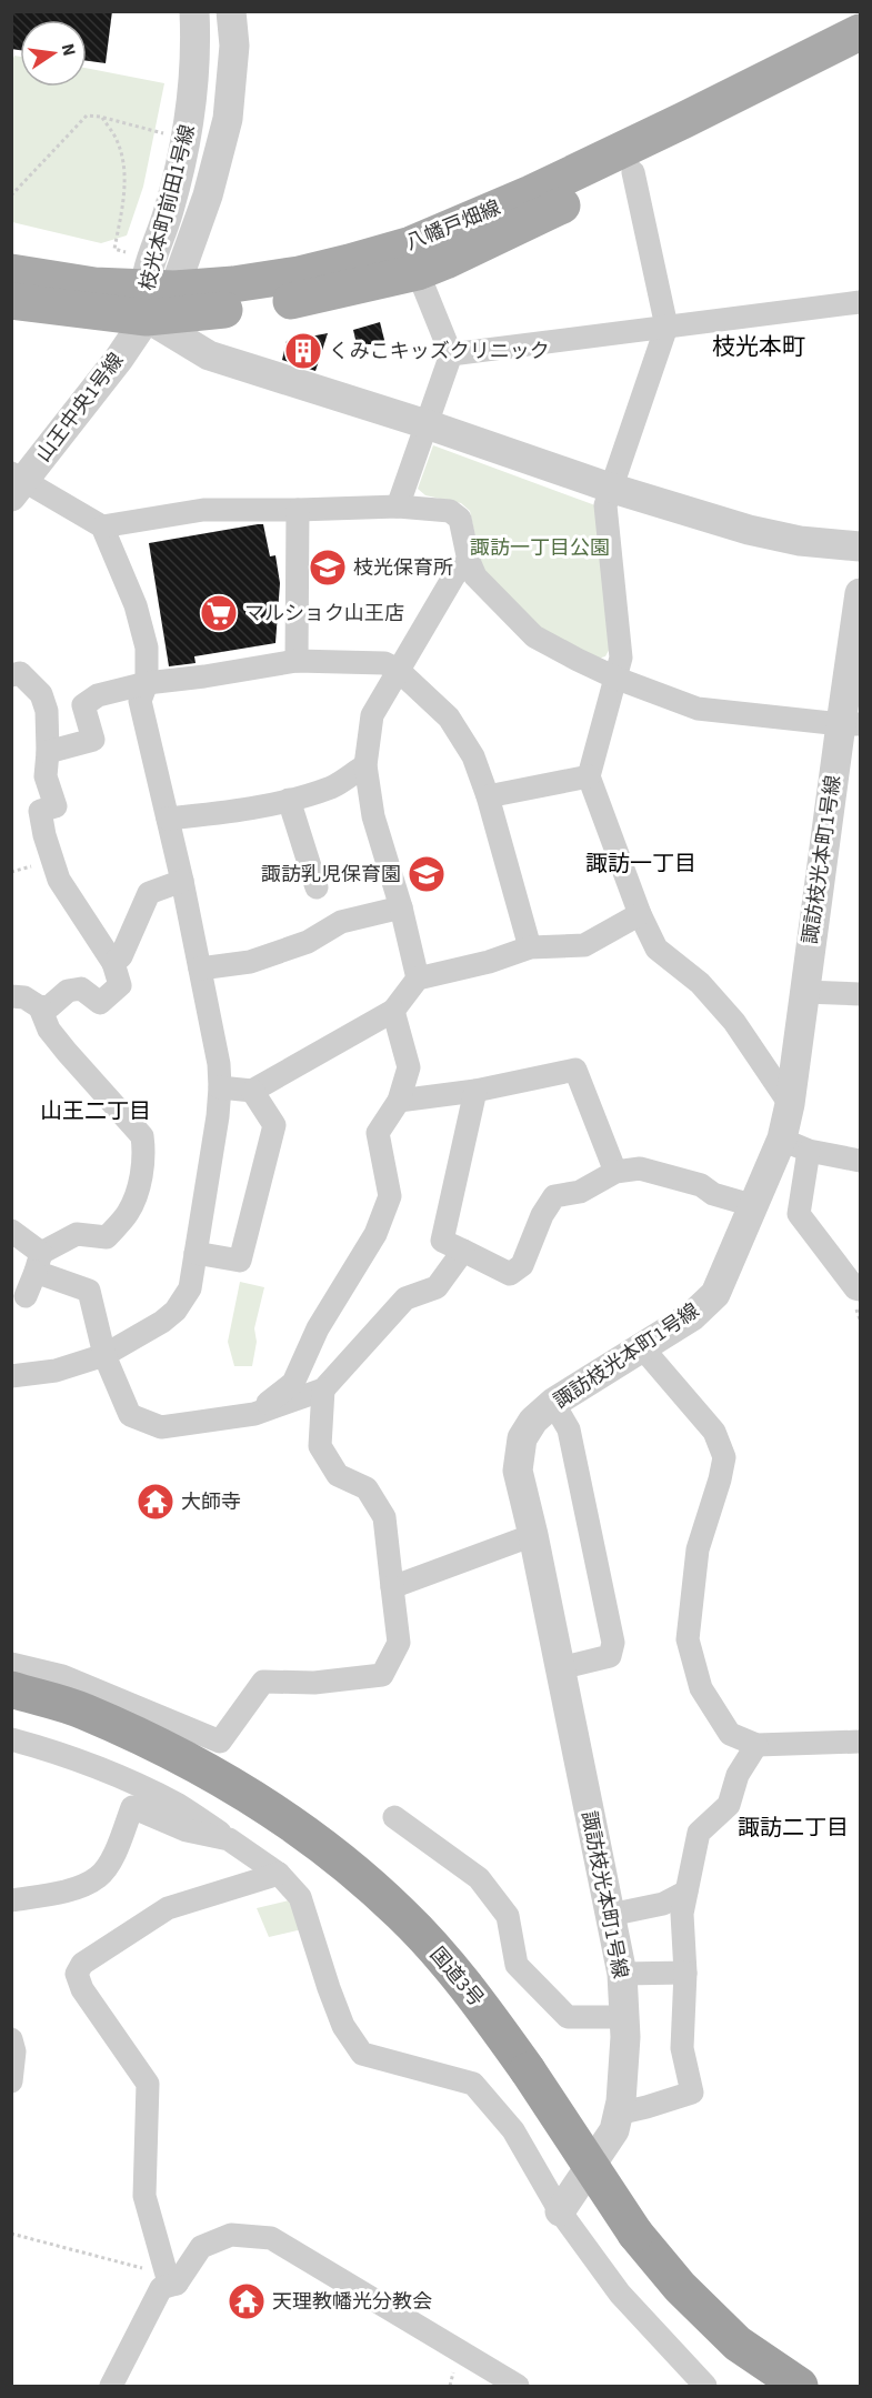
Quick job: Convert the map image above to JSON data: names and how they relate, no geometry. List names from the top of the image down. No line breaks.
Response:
{"streets":{"highway":["国道3号"],"main road":["八幡戸畑線"],"street":["枝光本町前田1号線","山王中央1号線","諏訪枝光本町1号線"]},"crossings":[["枝光本町前田1号線","八幡戸畑線"],["枝光本町前田1号線","山王中央1号線"],["八幡戸畑線","山王中央1号線"]],"districts":["枝光本町","諏訪一丁目","山王二丁目","諏訪二丁目"],"parks":["諏訪一丁目公園"],"places":{"building":["くみこキッズクリニック"],"school or university":["枝光保育所","諏訪乳児保育園"],"supermarket":["マルショク山王店"],"temple":["大師寺","天理教幡光分教会"]},"north":"right"}
